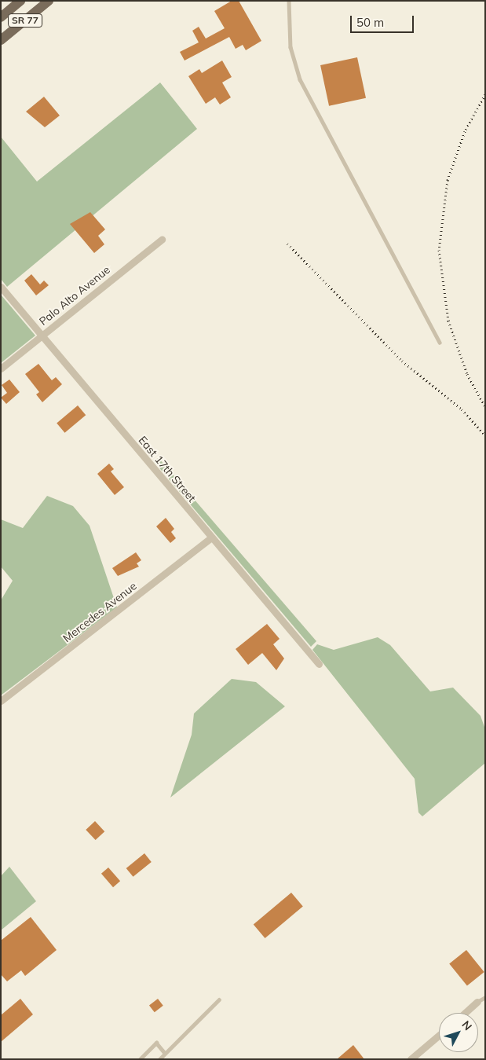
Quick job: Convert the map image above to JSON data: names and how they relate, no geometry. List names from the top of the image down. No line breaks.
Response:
{"streets":{"main road":["SR 77"],"street":["Palo Alto Avenue","East 17th Street","Mercedes Avenue"]},"crossings":[["Palo Alto Avenue","East 17th Street"],["East 17th Street","Mercedes Avenue"]],"scale_bar":"50 m","north":"top right"}
